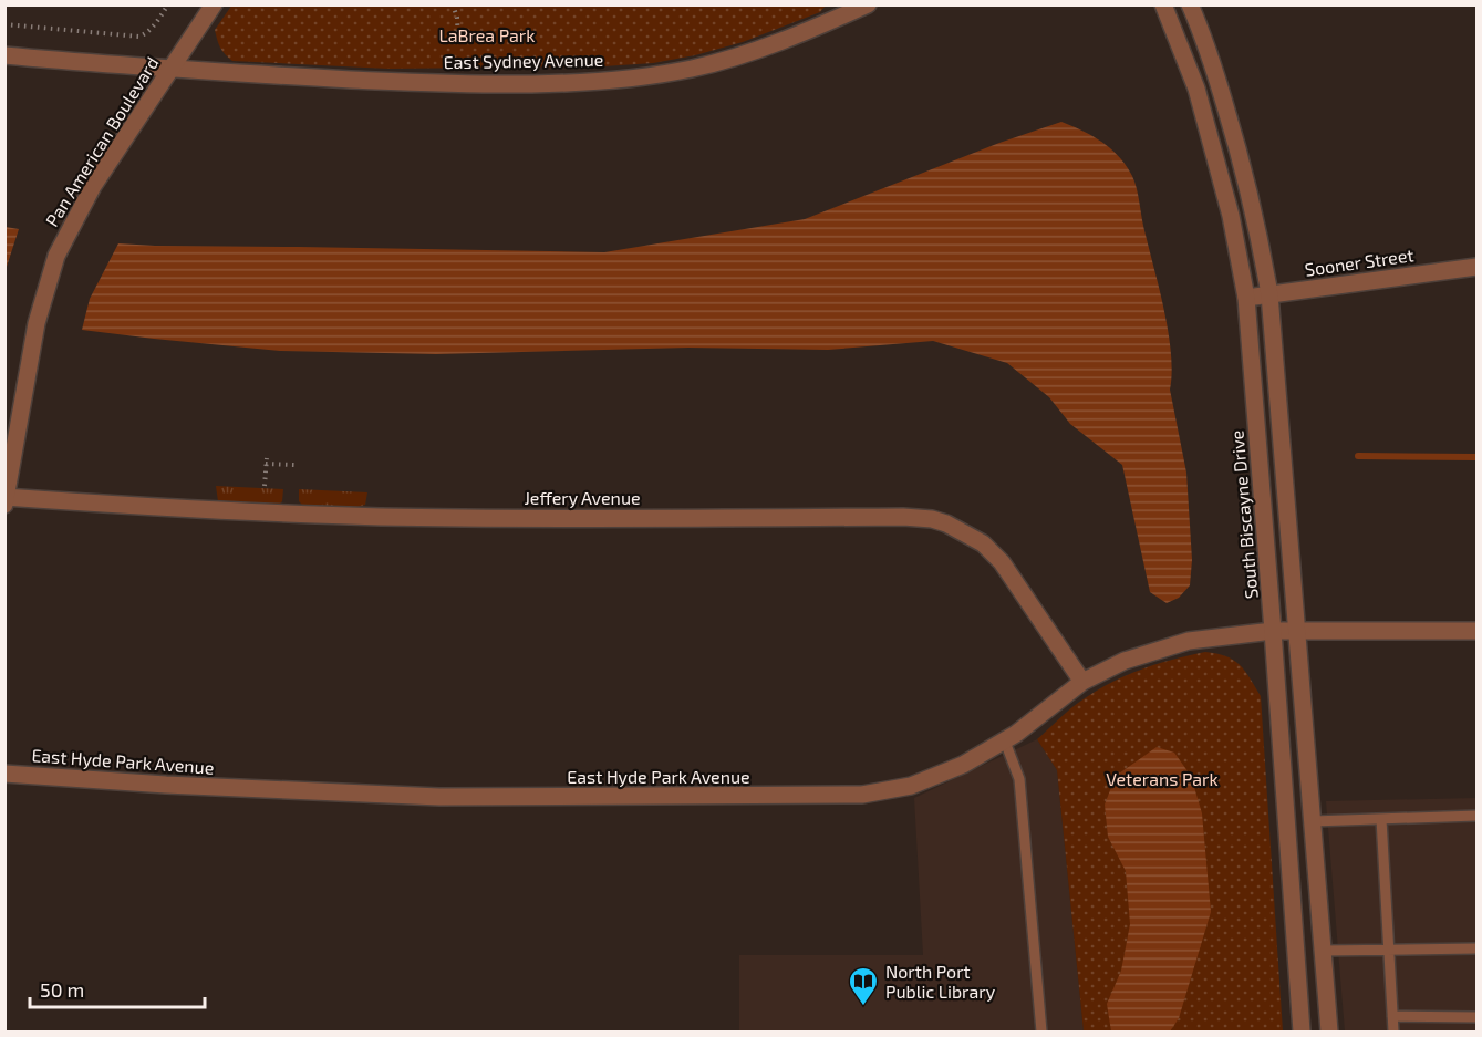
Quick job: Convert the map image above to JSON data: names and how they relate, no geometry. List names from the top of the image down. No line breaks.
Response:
{"streets":{"street":["East Sydney Avenue","Pan American Boulevard","Sooner Street","Jeffery Avenue","South Biscayne Drive","East Hyde Park Avenue"]},"crossings":[["East Sydney Avenue","Pan American Boulevard"],["Pan American Boulevard","Jeffery Avenue"],["Sooner Street","South Biscayne Drive"],["Jeffery Avenue","East Hyde Park Avenue"],["South Biscayne Drive","East Hyde Park Avenue"]],"parks":["LaBrea Park","Veterans Park"],"places":{"library":["North Port Public Library"]},"scale_bar":"50 m"}
